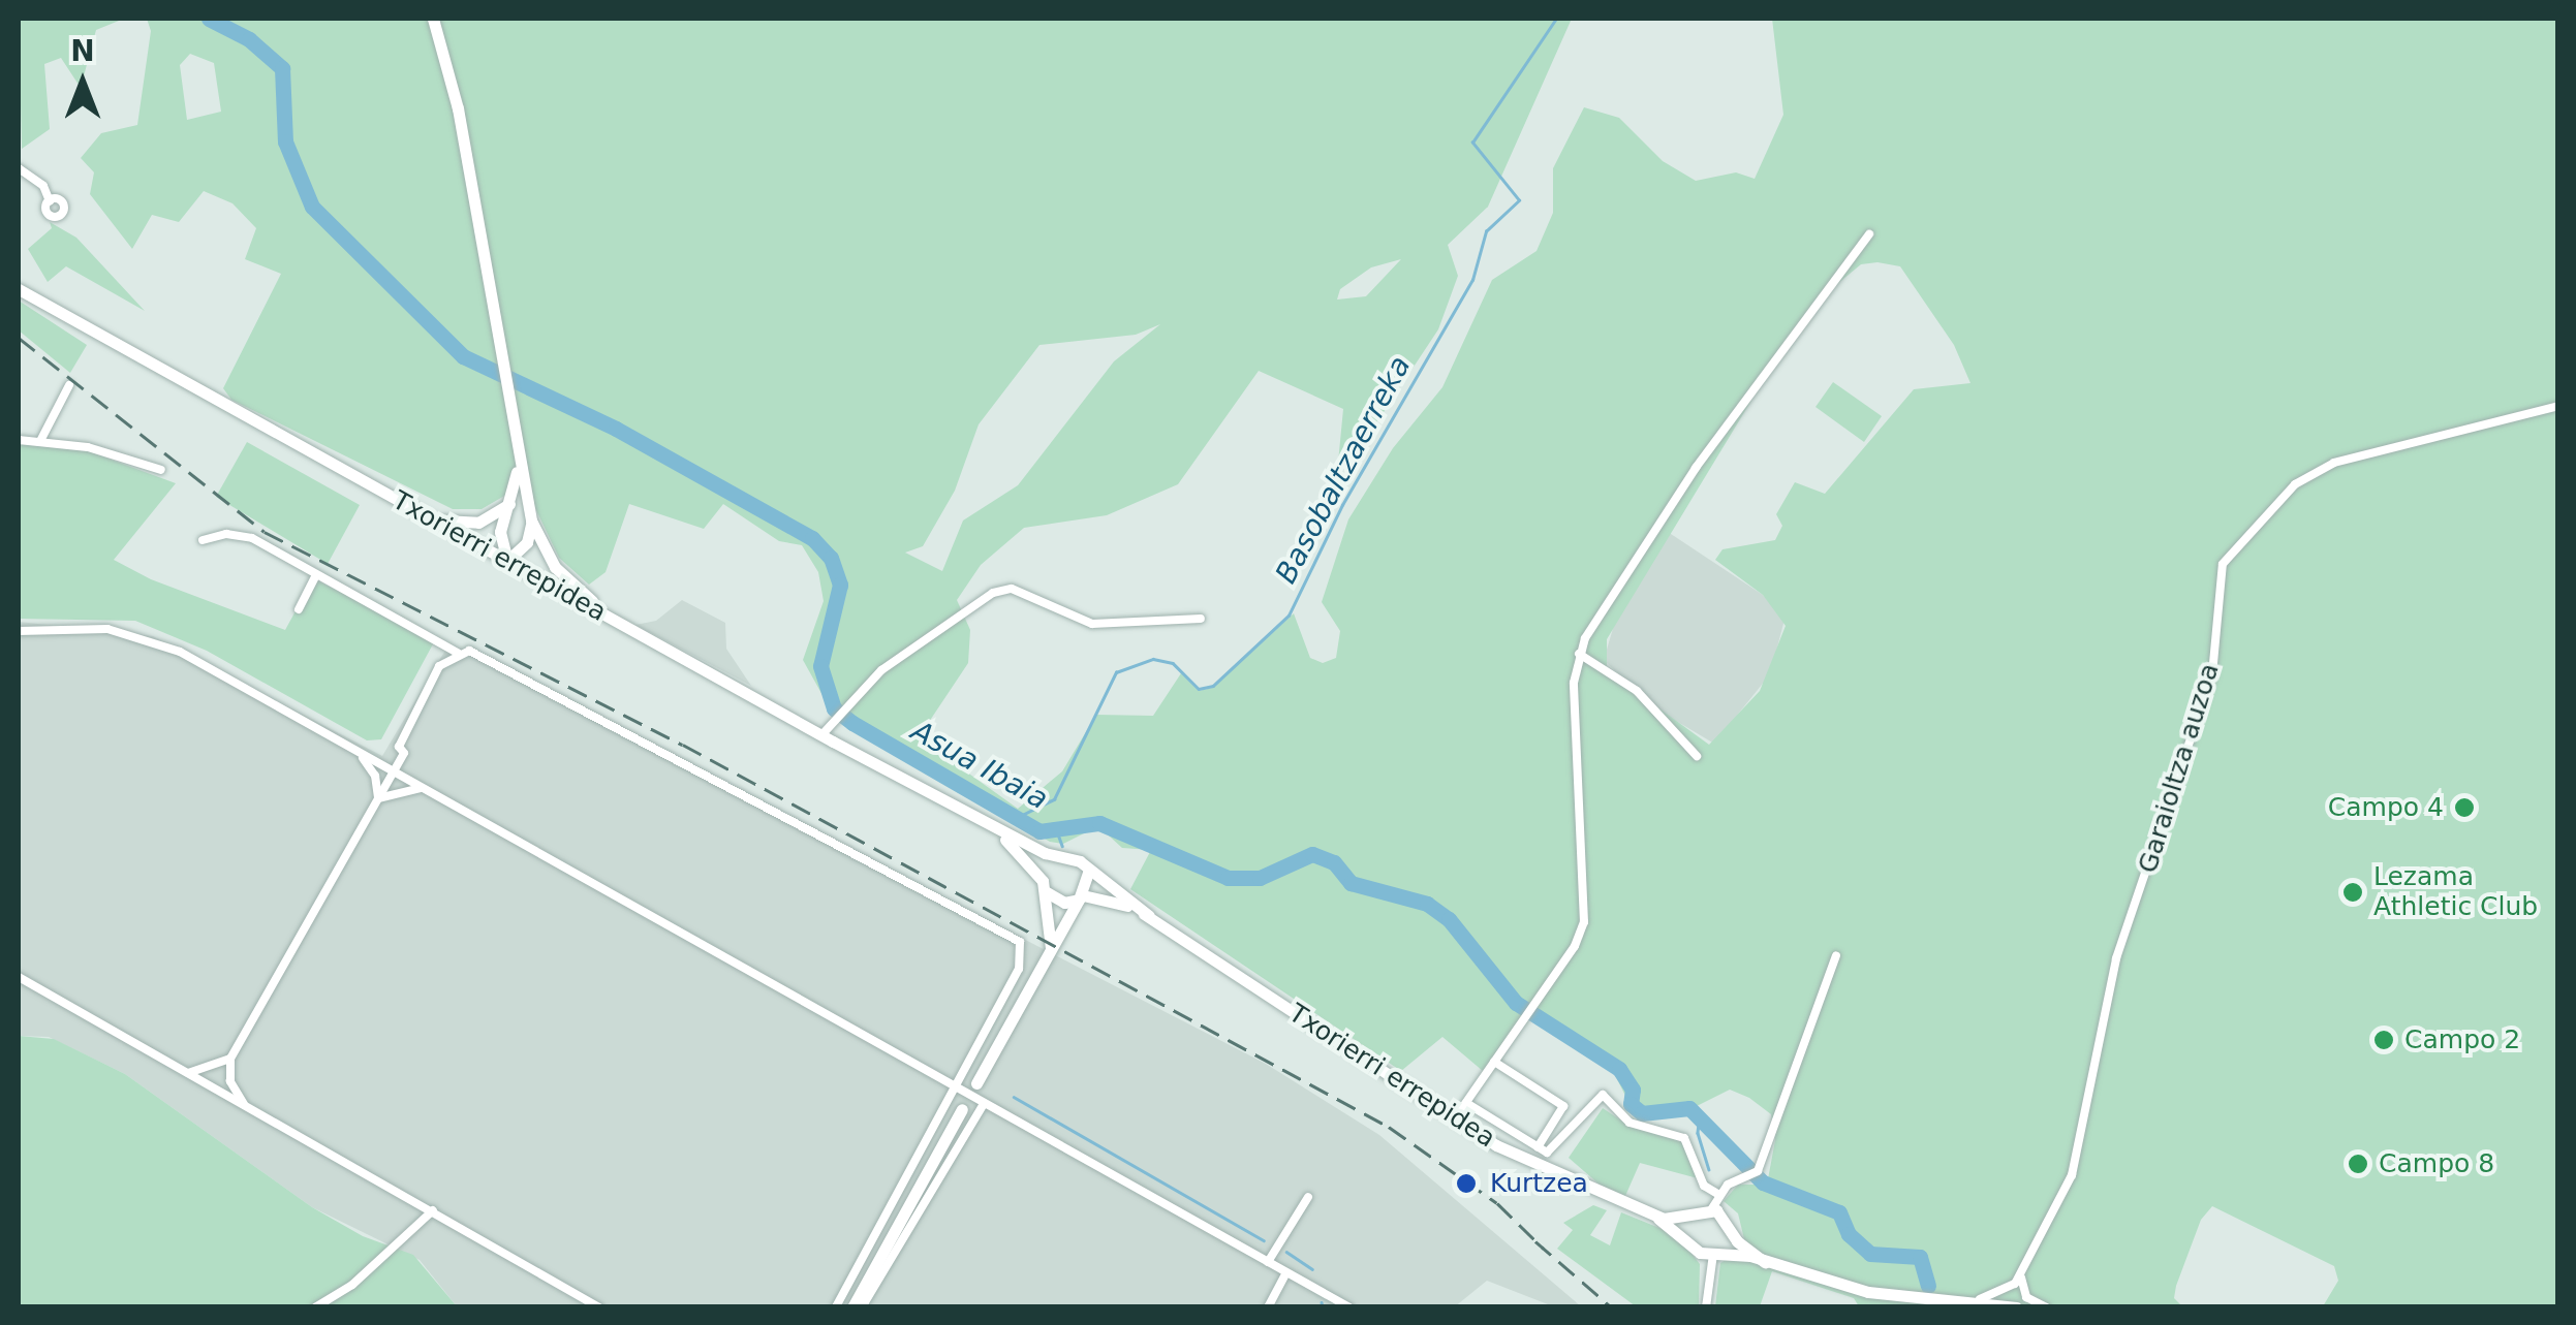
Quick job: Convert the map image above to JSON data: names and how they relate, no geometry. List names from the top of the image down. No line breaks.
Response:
{"streets":{"street":["Txorierri errepidea","Garaioltza auzoa"]},"water":["Basobaltzaerreka","Asua Ibaia"],"places":["Campo 4","Lezama Athletic Club","Campo 2","Campo 8","Kurtzea"],"north":"top"}
